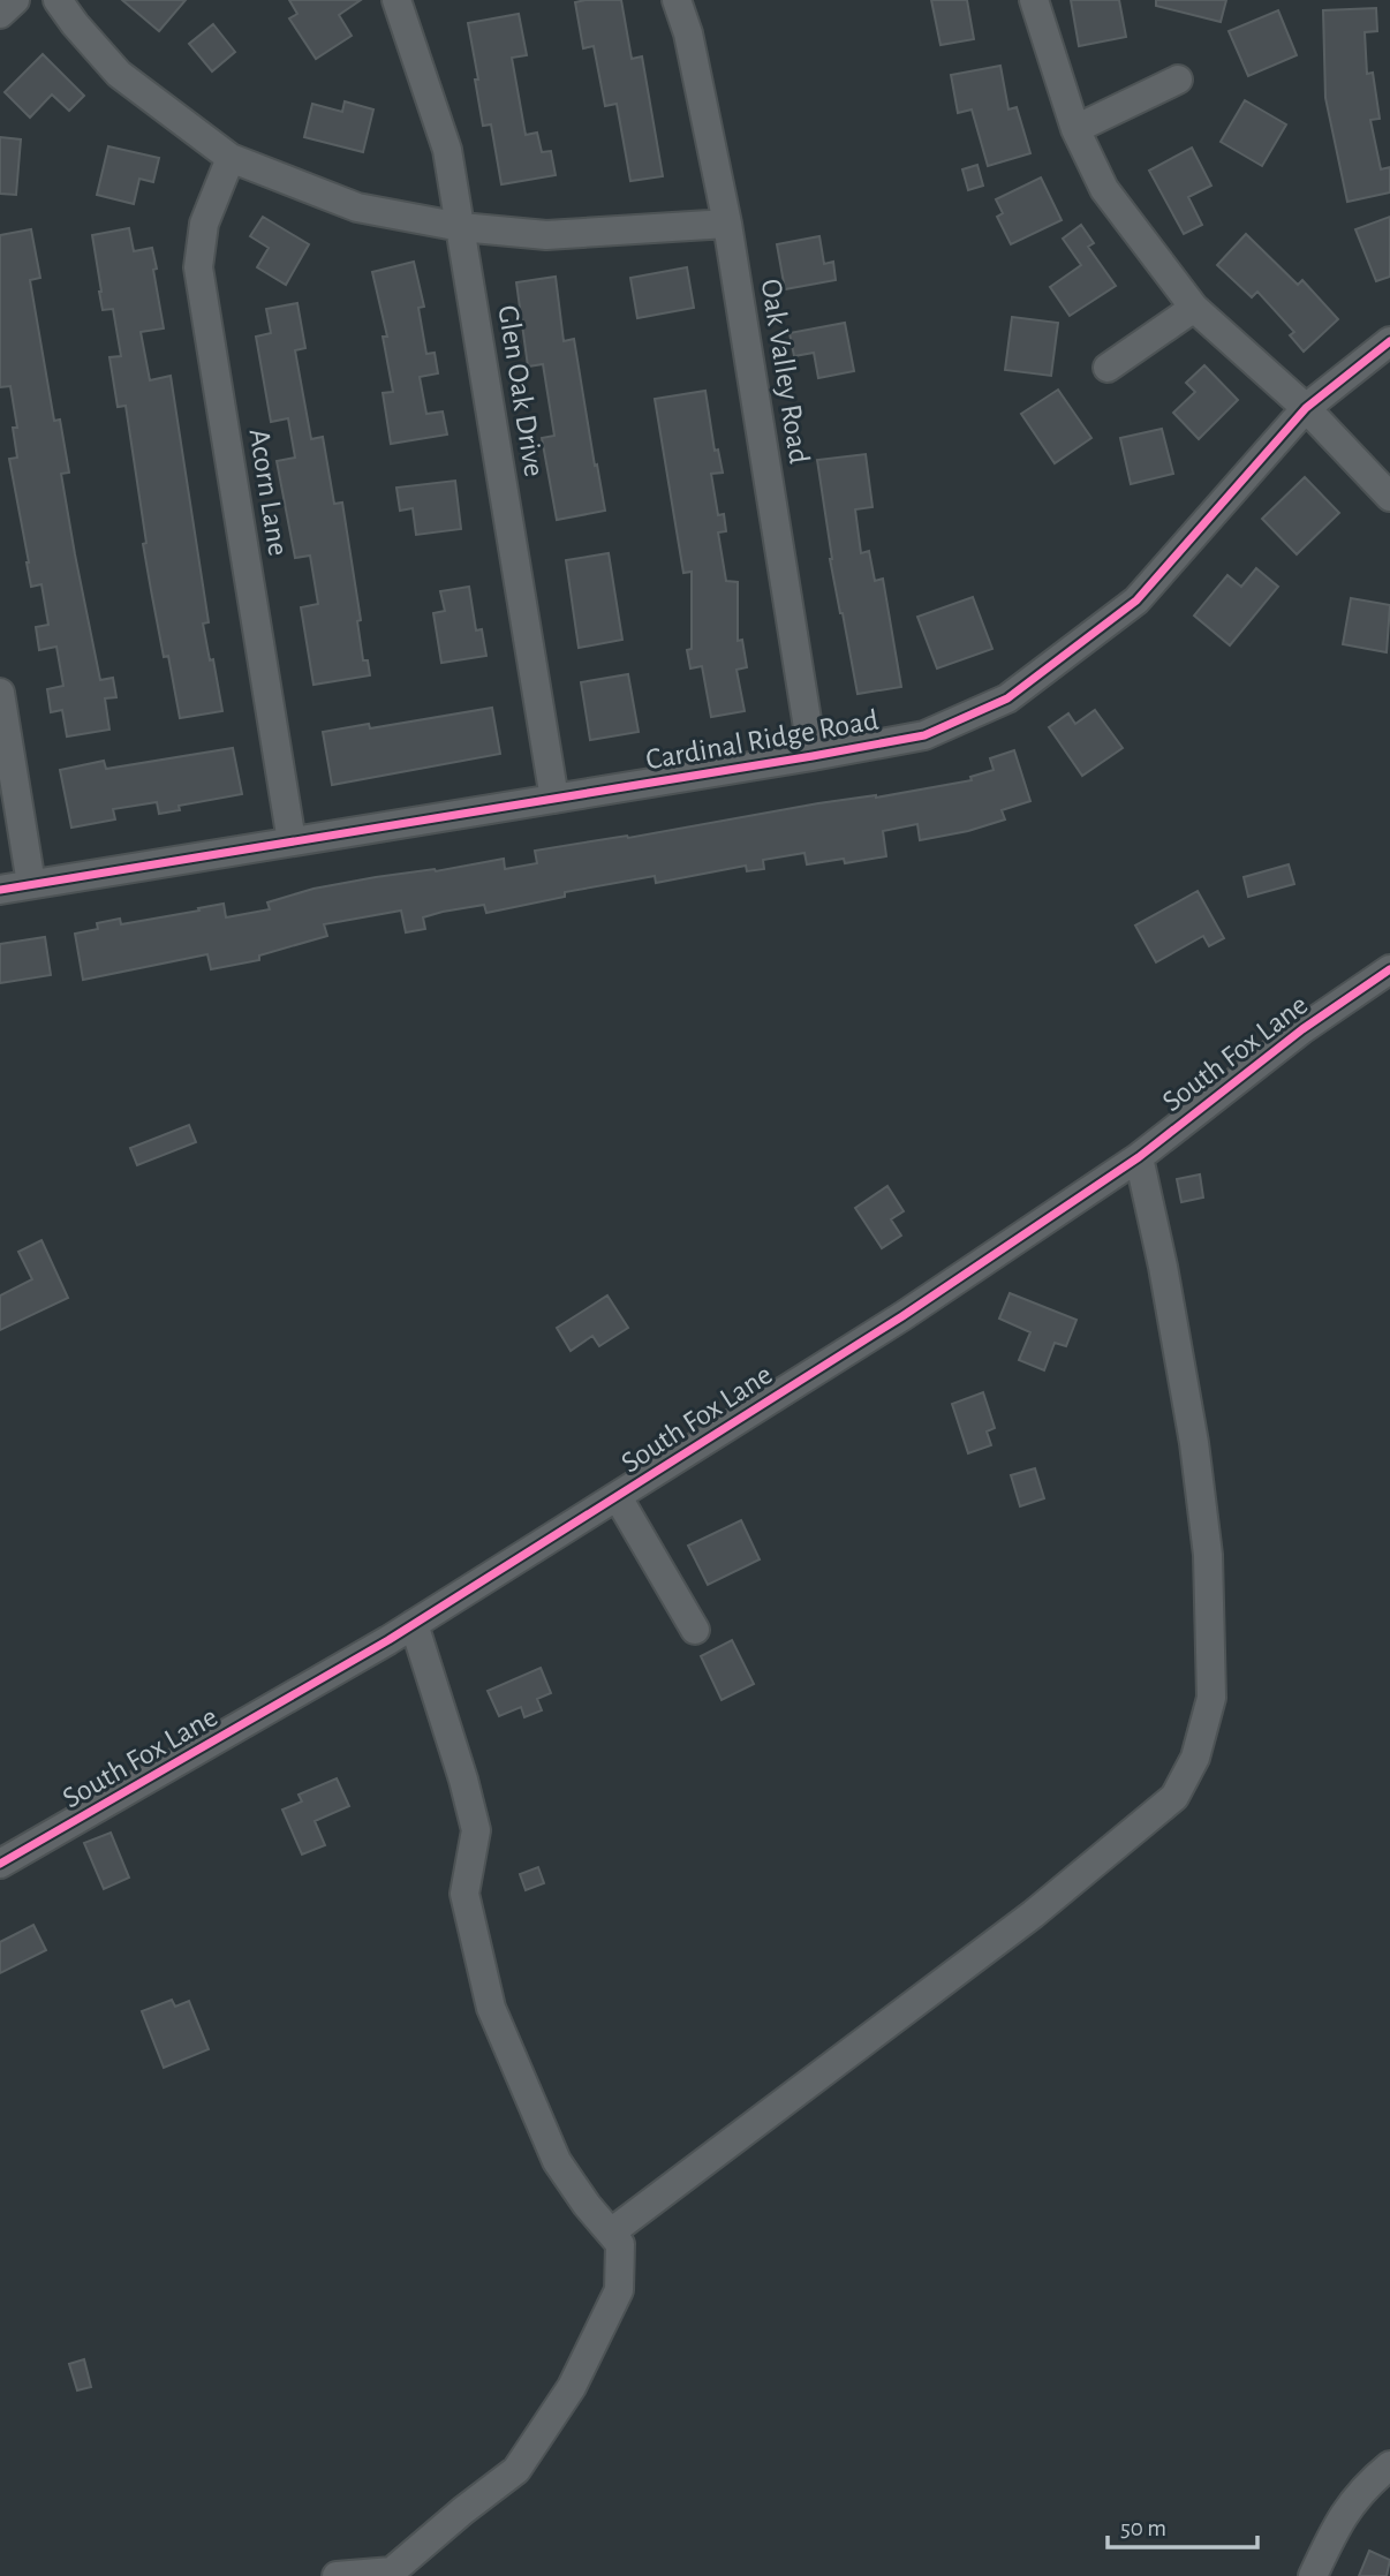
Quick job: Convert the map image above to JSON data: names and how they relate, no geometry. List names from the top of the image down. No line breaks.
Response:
{"streets":{"street":["Oak Valley Road","Glen Oak Drive","Acorn Lane","Cardinal Ridge Road","South Fox Lane"]},"crossings":[["Oak Valley Road","Cardinal Ridge Road"],["Glen Oak Drive","Cardinal Ridge Road"],["Acorn Lane","Cardinal Ridge Road"]],"scale_bar":"50 m"}
